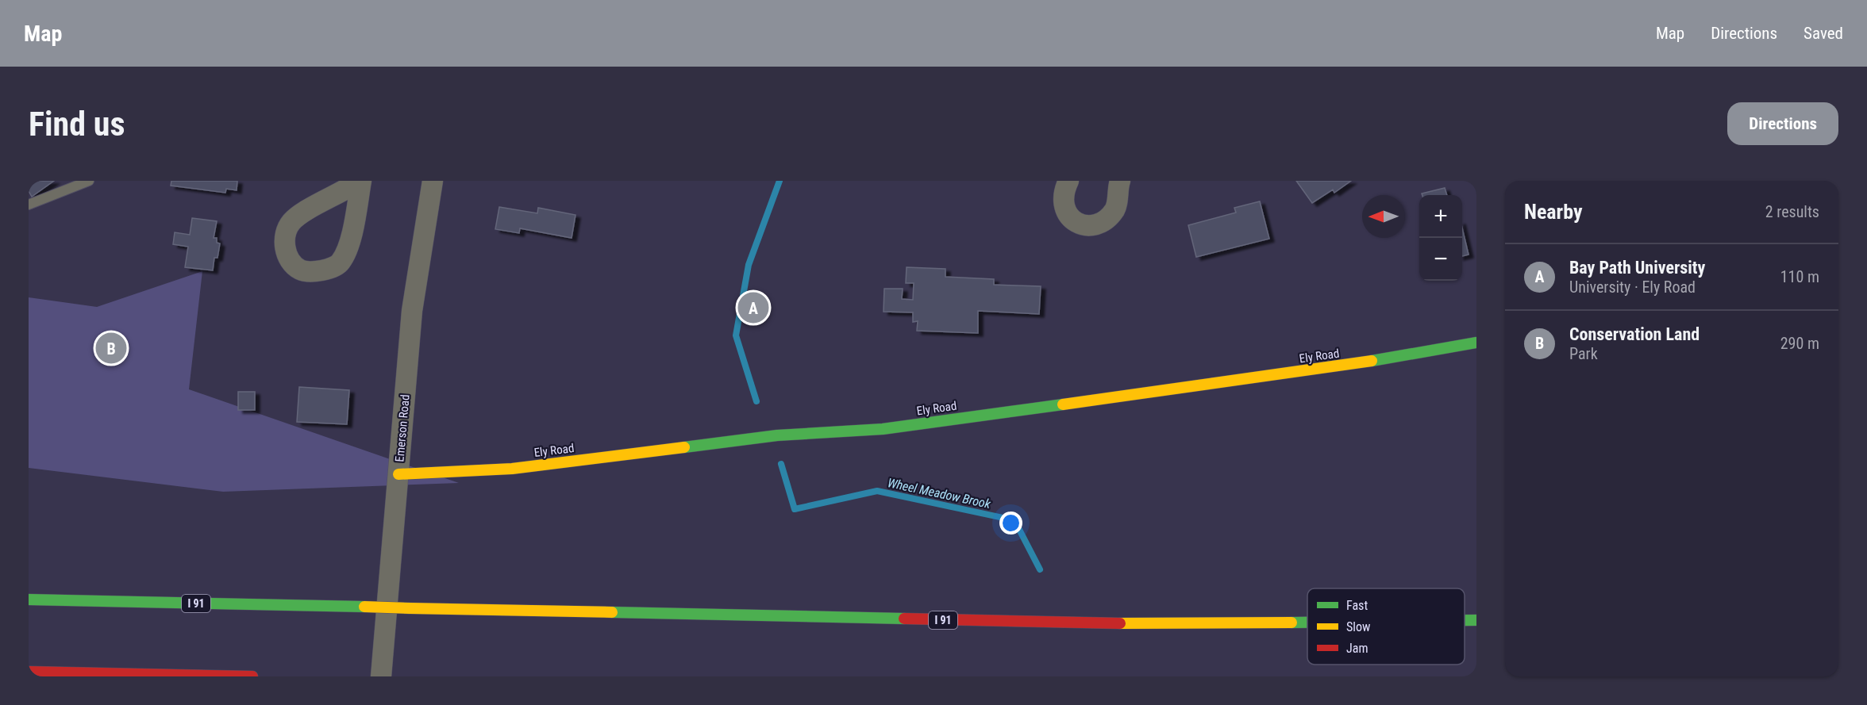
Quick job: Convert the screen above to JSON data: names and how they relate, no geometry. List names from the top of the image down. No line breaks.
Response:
{"streets":{"main road":["Ely Road","I 91"],"street":["Emerson Road"]},"crossings":[["Ely Road","Emerson Road"]],"water":["Wheel Meadow Brook"],"legend":["Fast","Slow","Jam"],"north":"left","page":{"header":"Map","nav":["Map","Directions","Saved"],"buttons":"Directions","title":"Find us","heading":["Nearby","2 results"],"map_buttons":["+","−"],"list":[{"mark":"A","name":"Bay Path University","note":"University · Ely Road","value":"110 m"},{"mark":"B","name":"Conservation Land","note":"Park","value":"290 m"}],"pins":["A","B"]}}
